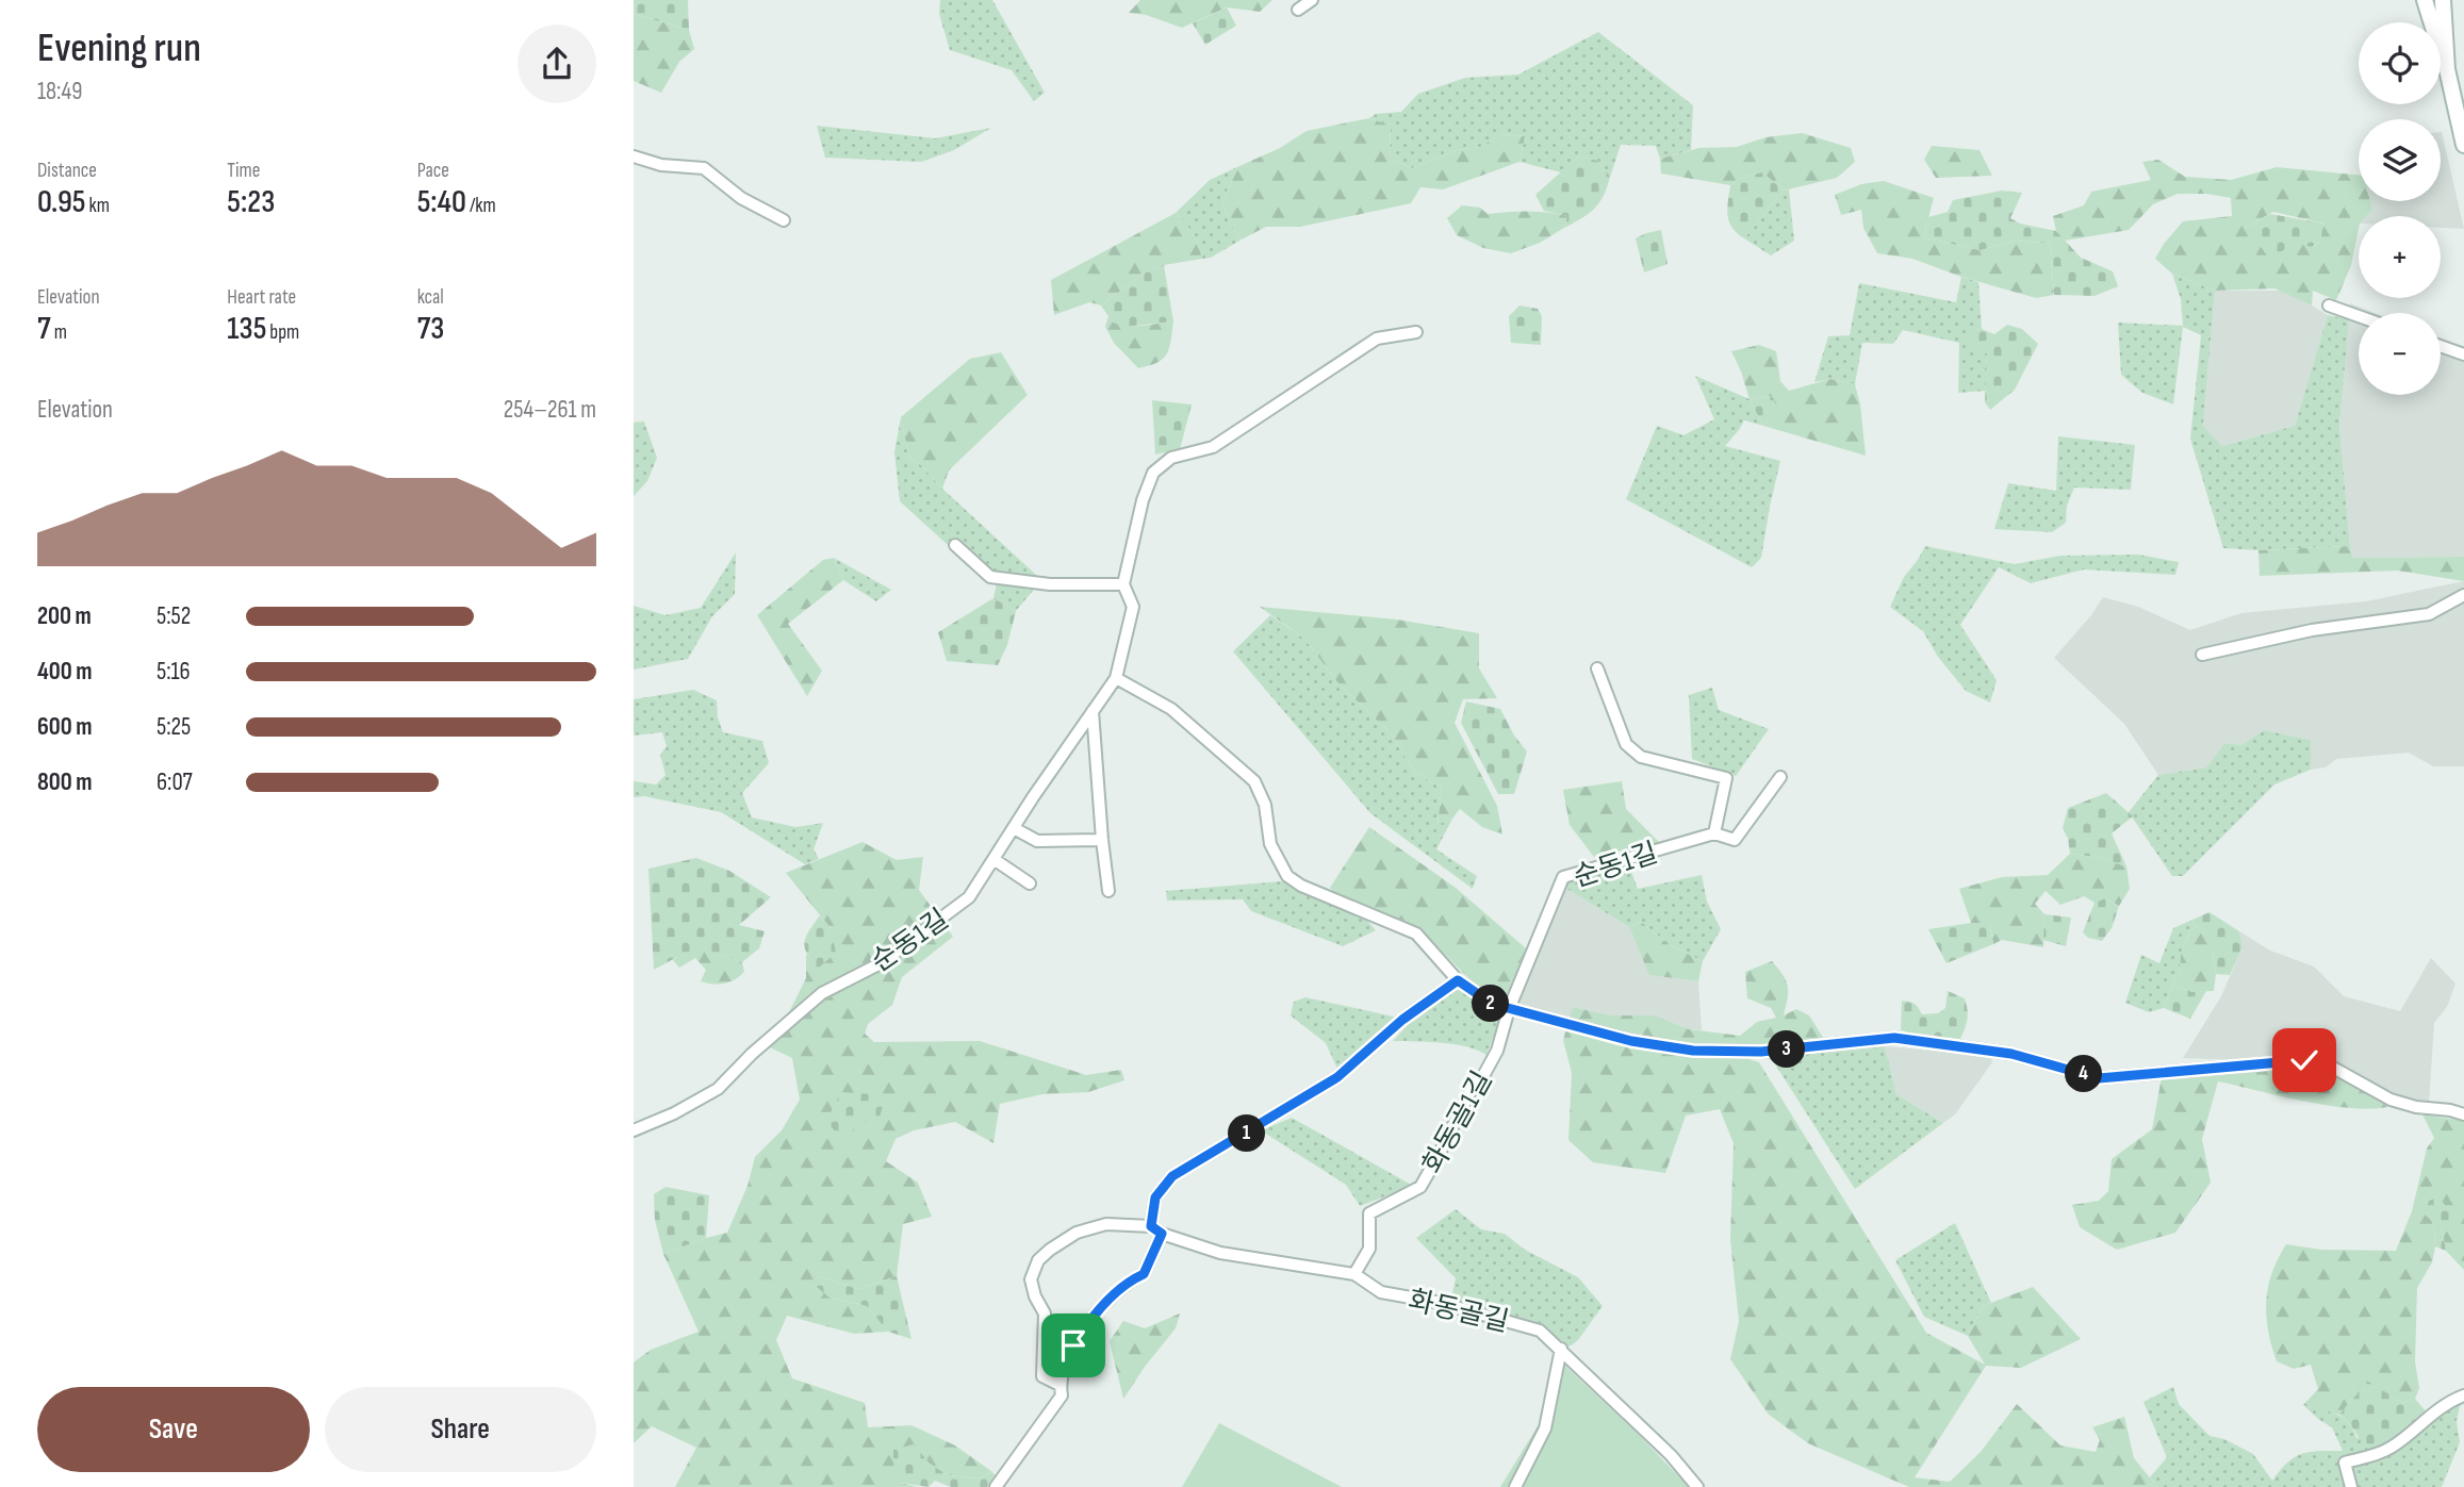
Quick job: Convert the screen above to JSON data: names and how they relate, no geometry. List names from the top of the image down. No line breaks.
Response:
{"streets":{"street":["순동1길","화동골1길","화동골길"]},"crossings":[["순동1길","화동골1길"],["화동골1길","화동골길"]],"page":{"heading":["Evening run","18:49"],"map_buttons":["+","−"],"stats":[["Distance","0.95 km"],["Time","5:23"],["Pace","5:40 /km"],["Elevation","7 m"],["Heart rate","135 bpm"],["kcal","73"]],"chart":["Elevation","254–261 m"],"list":[{"name":"200 m","note":"5:52"},{"name":"400 m","note":"5:16"},{"name":"600 m","note":"5:25"},{"name":"800 m","note":"6:07"}],"pins":["2","3","4","1"],"buttons":["Save","Share"]}}
